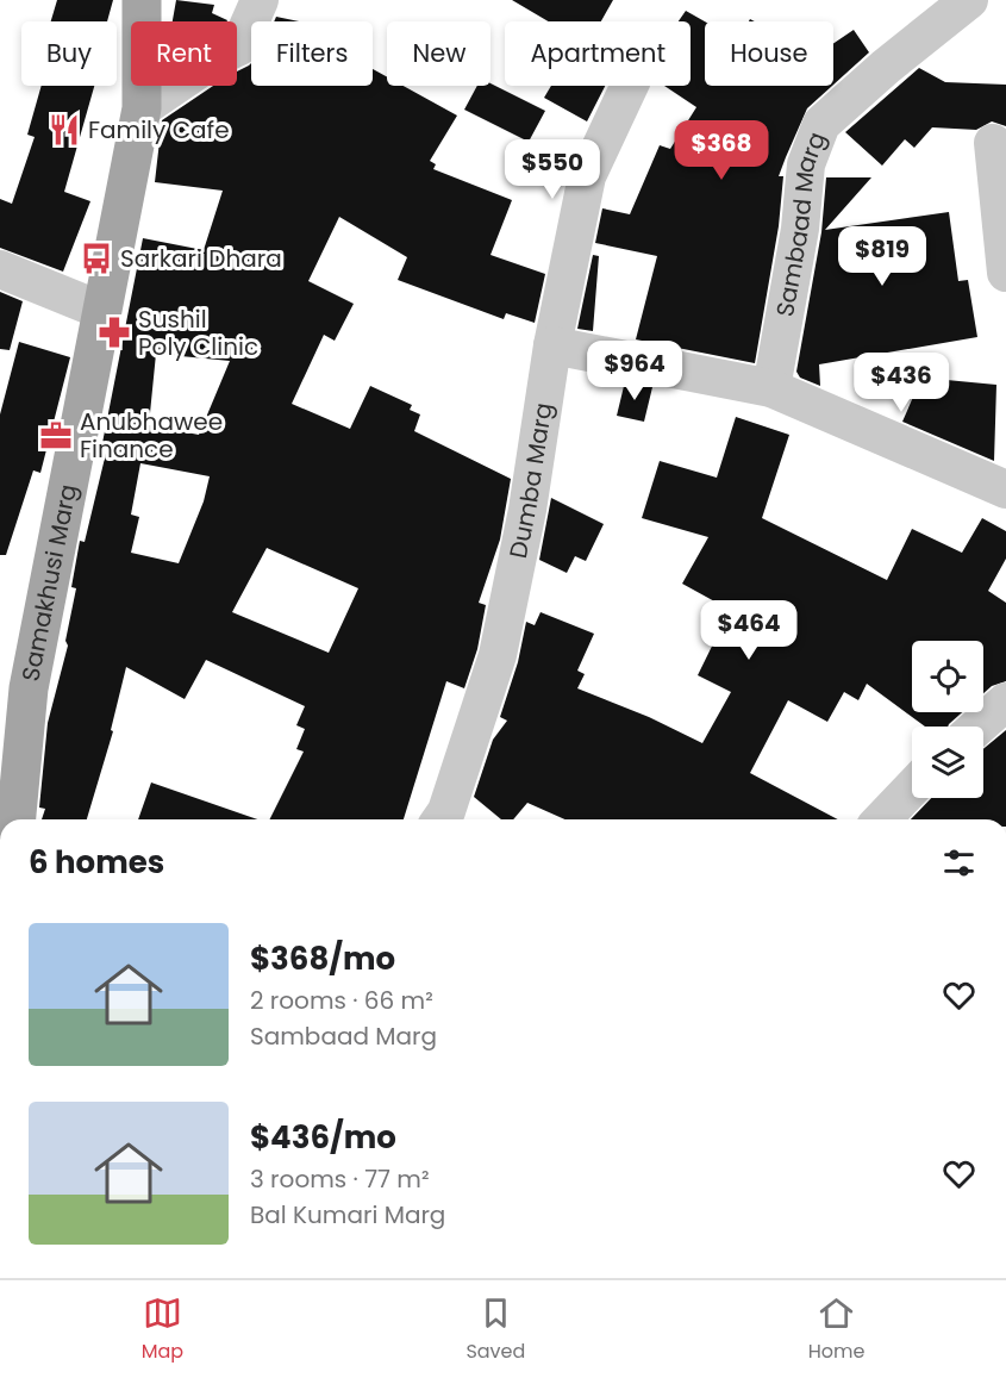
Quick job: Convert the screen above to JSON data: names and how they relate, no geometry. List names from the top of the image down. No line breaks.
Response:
{"streets":{"main road":["Samakhusi Marg"],"street":["Sambaad Marg","Dumba Marg"]},"places":{"restaurant":["Family Cafe"],"bus stop":["Sarkari Dhara"],"pharmacy":["Sushil Poly Clinic"],"office":["Anubhawee Finance"]},"page":{"chip":["Buy","Rent","Filters","New","Apartment","House"],"price":["$368","$550","$819","$964","$436","$464"],"heading":"6 homes","list":[{"name":"$368/mo","note":"2 rooms · 66 m² · Sambaad Marg"},{"name":"$436/mo","note":"3 rooms · 77 m² · Bal Kumari Marg"}],"tabs":["Map","Saved","Home"]}}
